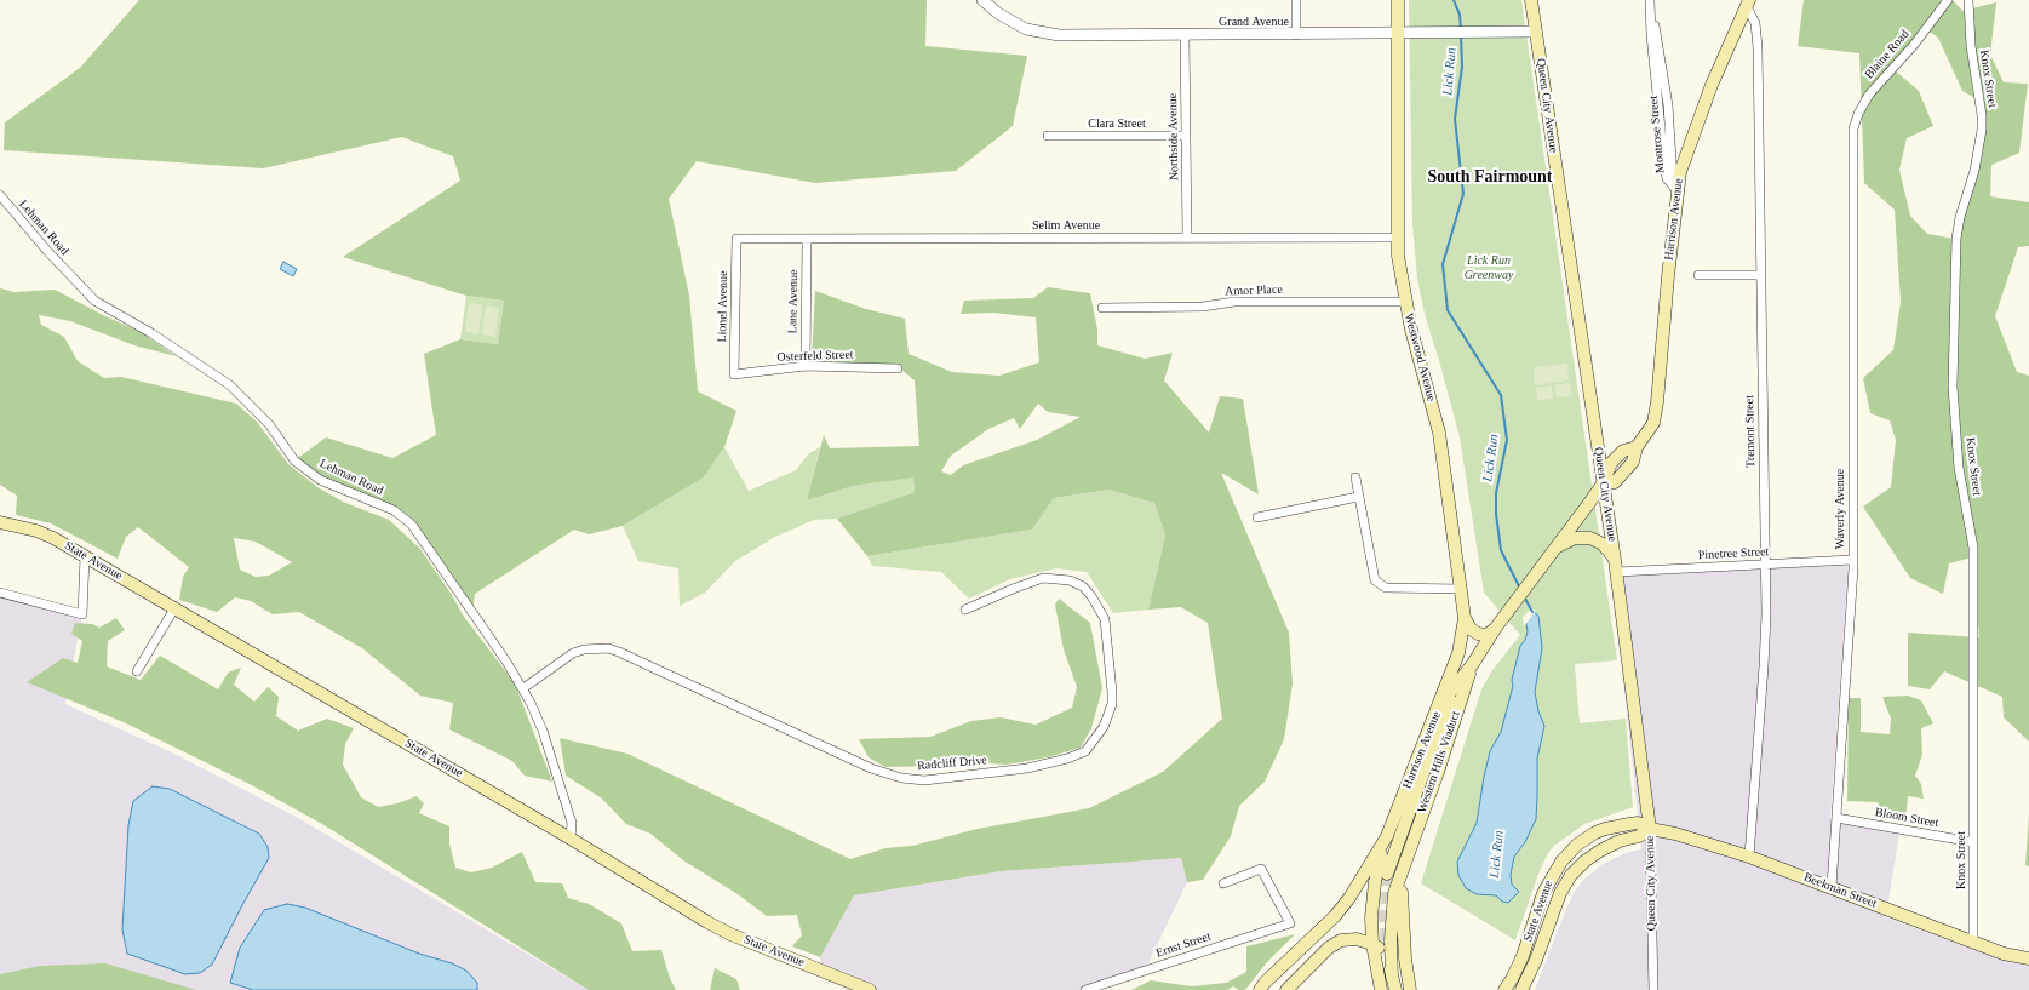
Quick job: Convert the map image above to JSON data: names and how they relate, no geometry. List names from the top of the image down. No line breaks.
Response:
{"streets":{"main road":["Queen City Avenue","Harrison Avenue","Westwood Avenue","State Avenue","Western Hills Viaduct","Beekman Street"],"street":["Grand Avenue","Blaine Road","Knox Street","Clara Street","Montrose Street","Northside Avenue","Selim Avenue","Lehman Road","Amor Place","Lane Avenue","Lionel Avenue","Osterfeld Street","Tremont Street","Waverly Avenue","Pinetree Street","Radcliff Drive","Bloom Street","Ernst Street"]},"crossings":[["Grand Avenue","Queen City Avenue"],["Grand Avenue","Northside Avenue"],["Grand Avenue","Westwood Avenue"],["Blaine Road","Waverly Avenue"],["Knox Street","Bloom Street"],["Knox Street","Beekman Street"],["Queen City Avenue","Harrison Avenue"],["Queen City Avenue","Pinetree Street"],["Queen City Avenue","State Avenue"],["Queen City Avenue","Beekman Street"],["Clara Street","Northside Avenue"],["Montrose Street","Harrison Avenue"],["Northside Avenue","Selim Avenue"],["Harrison Avenue","Westwood Avenue"],["Harrison Avenue","Tremont Street"],["Harrison Avenue","Western Hills Viaduct"],["Selim Avenue","Lane Avenue"],["Selim Avenue","Lionel Avenue"],["Selim Avenue","Westwood Avenue"],["Lehman Road","State Avenue"],["Lehman Road","Radcliff Drive"],["Amor Place","Westwood Avenue"],["Lane Avenue","Osterfeld Street"],["Lionel Avenue","Osterfeld Street"],["Tremont Street","Pinetree Street"],["Tremont Street","Beekman Street"],["Waverly Avenue","Pinetree Street"],["Waverly Avenue","Bloom Street"],["Waverly Avenue","Beekman Street"],["State Avenue","Beekman Street"]],"districts":["South Fairmount"],"water":["Lick Run"],"parks":["Lick Run Greenway"]}
